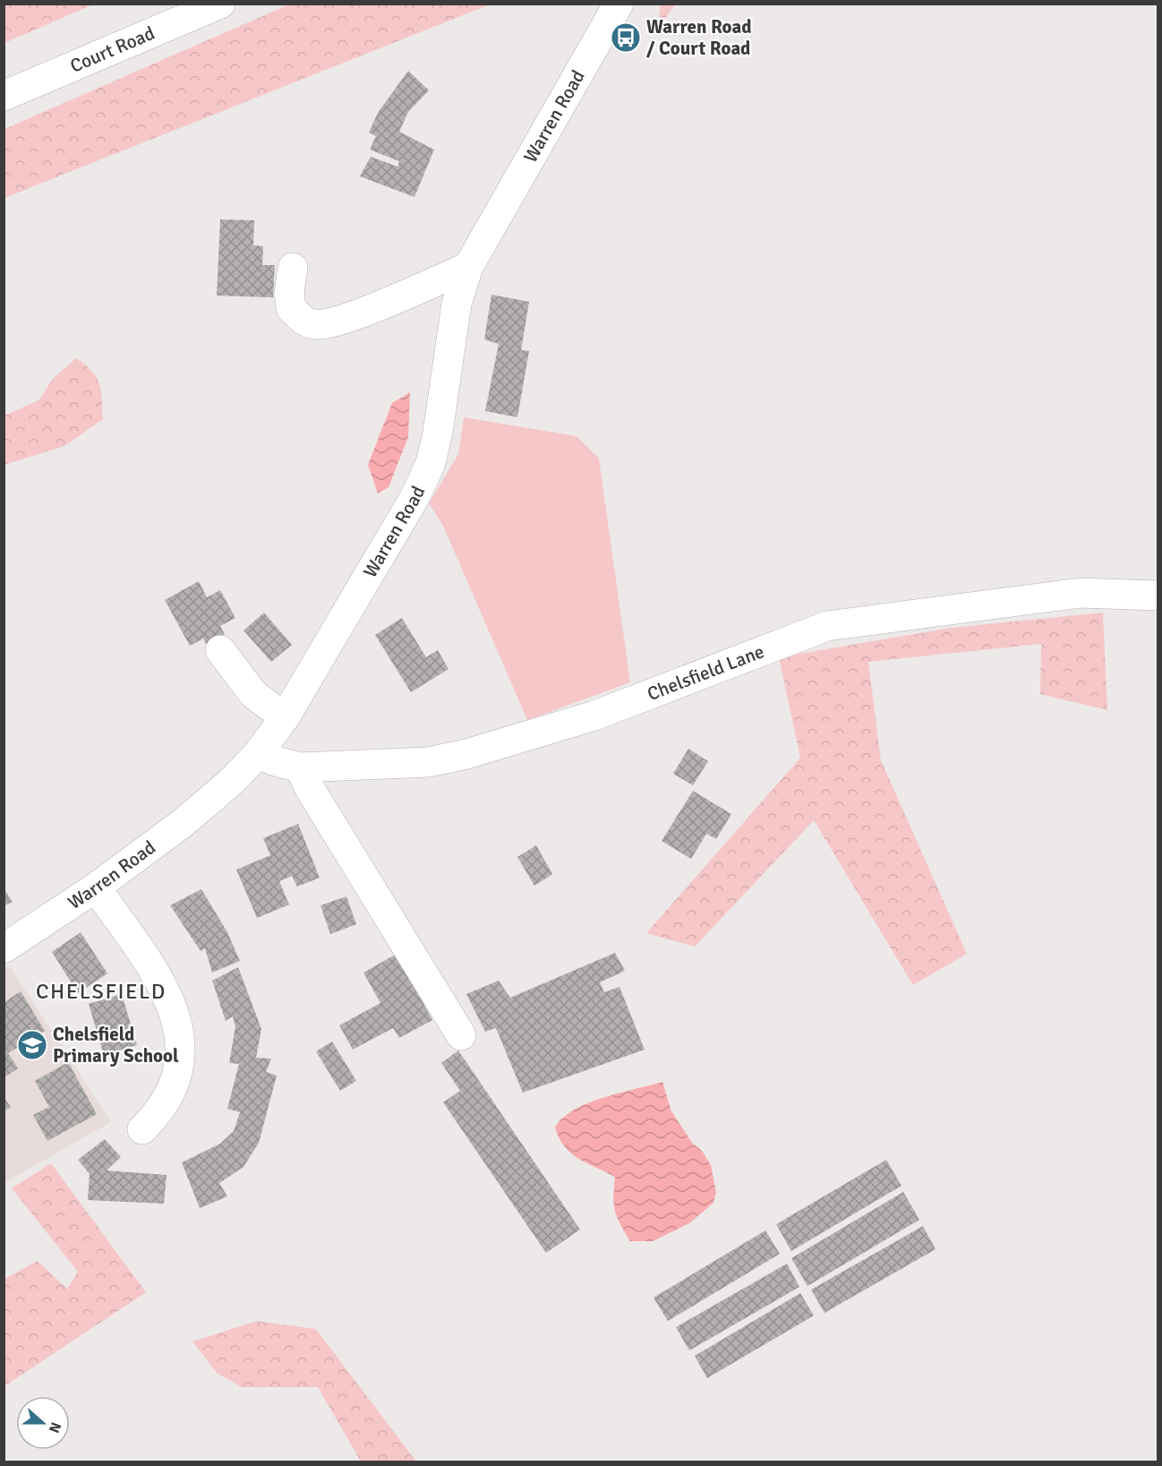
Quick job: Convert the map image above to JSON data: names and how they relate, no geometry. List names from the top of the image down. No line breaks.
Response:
{"streets":{"street":["Court Road","Warren Road","Chelsfield Lane"]},"crossings":[["Warren Road","Chelsfield Lane"]],"districts":["CHELSFIELD"],"places":{"bus stop":["Warren Road / Court Road"],"school or university":["Chelsfield Primary School"]},"north":"right"}
